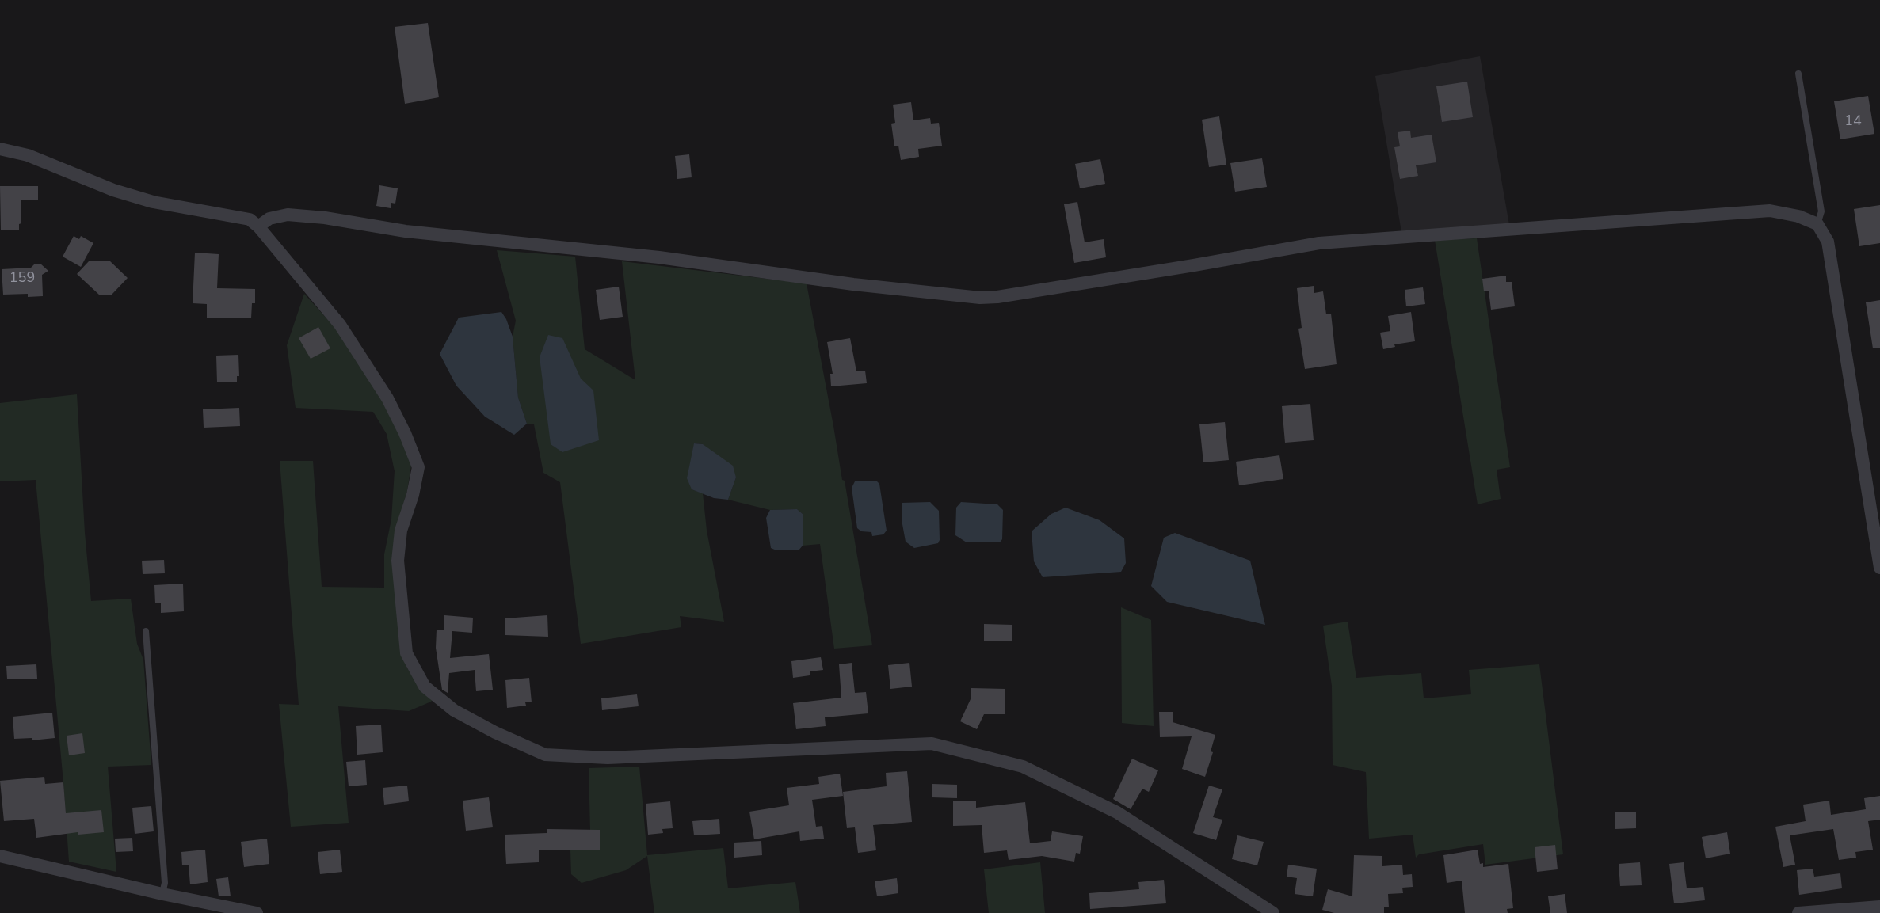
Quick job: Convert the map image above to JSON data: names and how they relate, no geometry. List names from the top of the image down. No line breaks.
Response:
{"house_numbers":["14","159"]}
